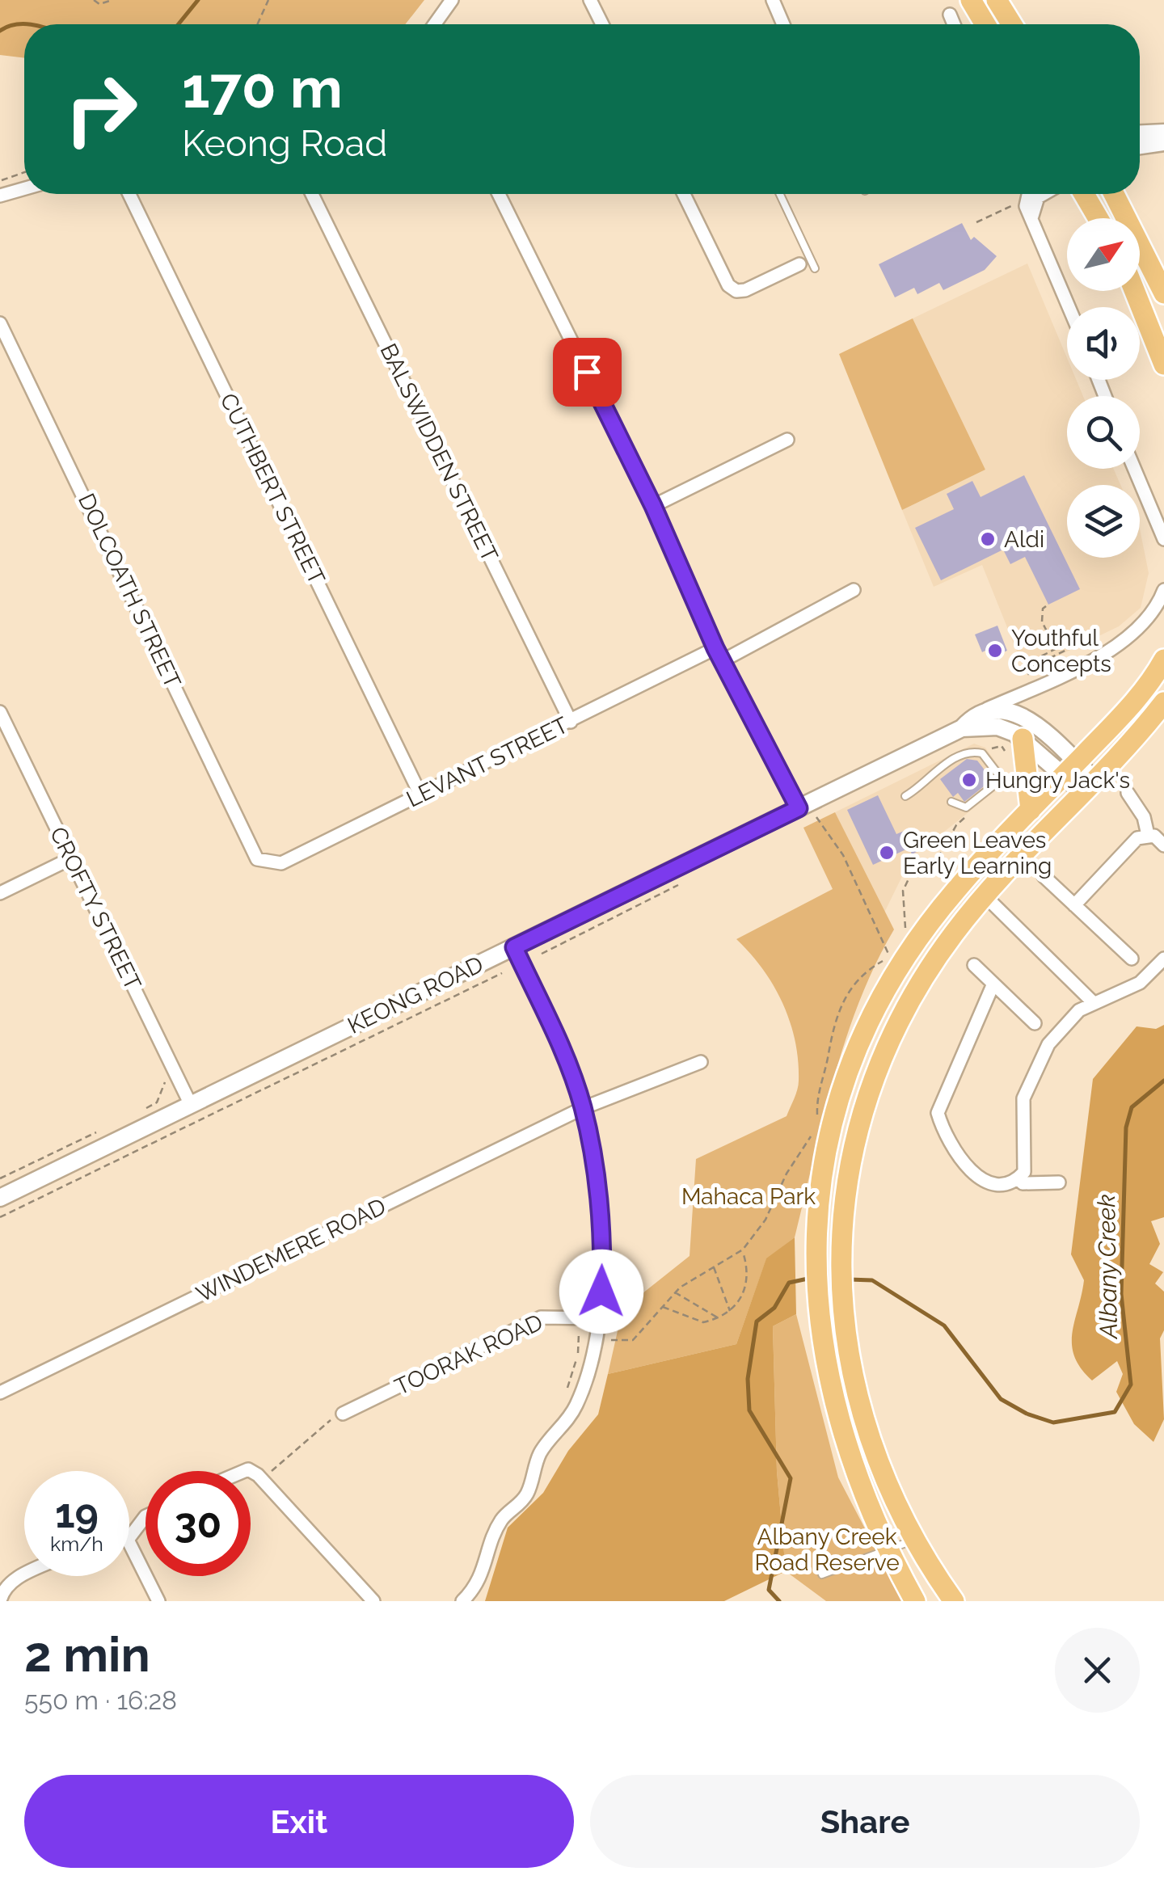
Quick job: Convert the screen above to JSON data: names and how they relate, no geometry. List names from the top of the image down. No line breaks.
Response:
{"streets":{"street":["BALSWIDDEN STREET","CUTHBERT STREET","DOLCOATH STREET","LEVANT STREET","CROFTY STREET","KEONG ROAD","WINDEMERE ROAD","TOORAK ROAD"]},"crossings":[["BALSWIDDEN STREET","LEVANT STREET"],["CUTHBERT STREET","LEVANT STREET"],["DOLCOATH STREET","LEVANT STREET"],["CROFTY STREET","KEONG ROAD"]],"water":["Albany Creek"],"parks":["Mahaca Park","Albany Creek Road Reserve"],"places":["Aldi","Youthful Concepts","Hungry Jack's","Green Leaves Early Learning"],"north":"top right","page":{"turn":["170 m","Keong Road"],"speed":"19 km/h","limit":"30","heading":["2 min","550 m · 16:28"],"buttons":["Exit","Share"]}}
